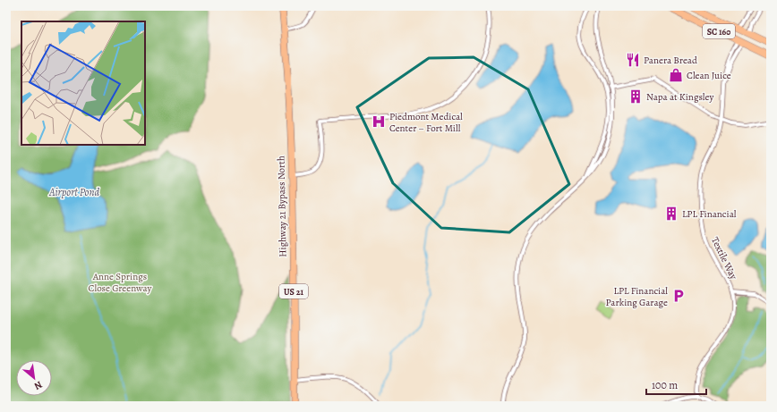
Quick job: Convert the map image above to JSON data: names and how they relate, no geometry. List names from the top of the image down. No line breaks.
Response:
{"streets":{"main road":["SC 160","Highway 21 Bypass North","US 21"],"street":["Textile Way"]},"crossings":[["SC 160","Textile Way"]],"water":["Airport Pond"],"parks":["Anne Springs Close Greenway"],"places":{"restaurant":["Panera Bread"],"shop":["Clean Juice"],"building":["Napa at Kingsley","LPL Financial"],"hospital":["Piedmont Medical Center – Fort Mill"],"parking":["LPL Financial Parking Garage"]},"scale_bar":"100 m","north":"bottom right"}
